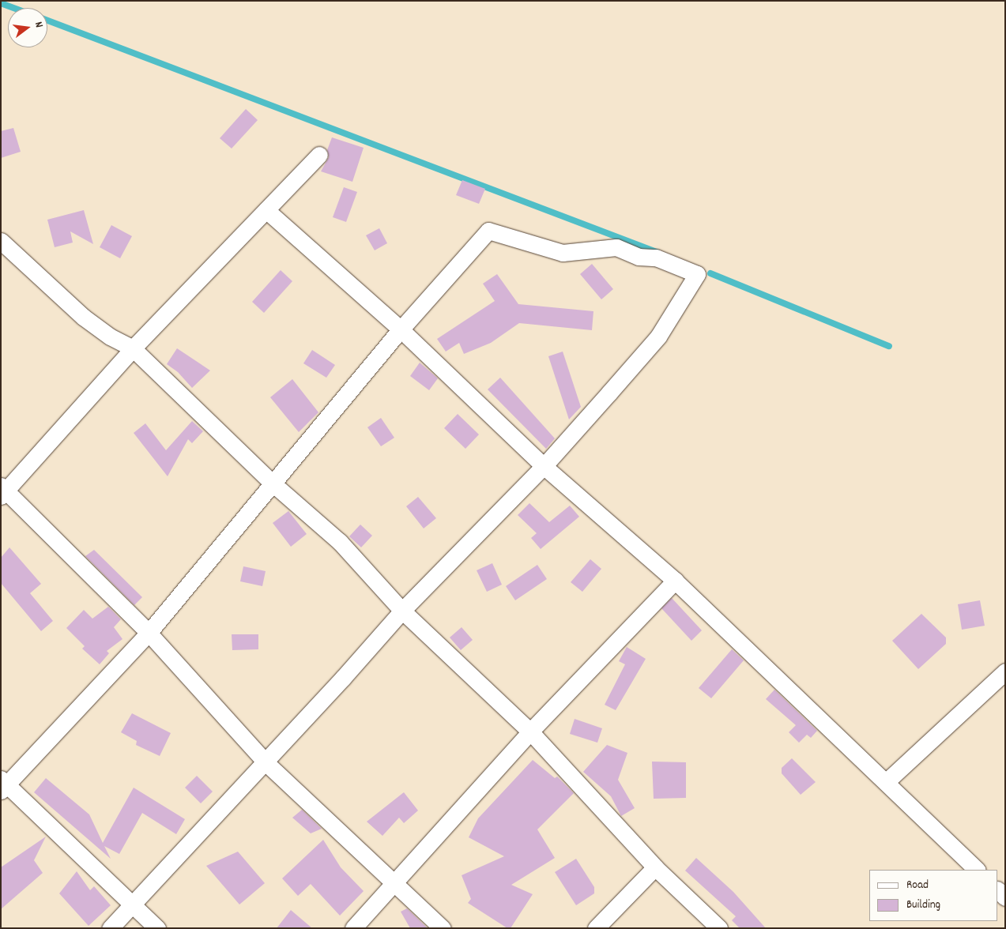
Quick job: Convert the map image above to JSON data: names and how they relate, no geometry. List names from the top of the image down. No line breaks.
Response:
{"legend":["Road","Building"],"north":"right"}
